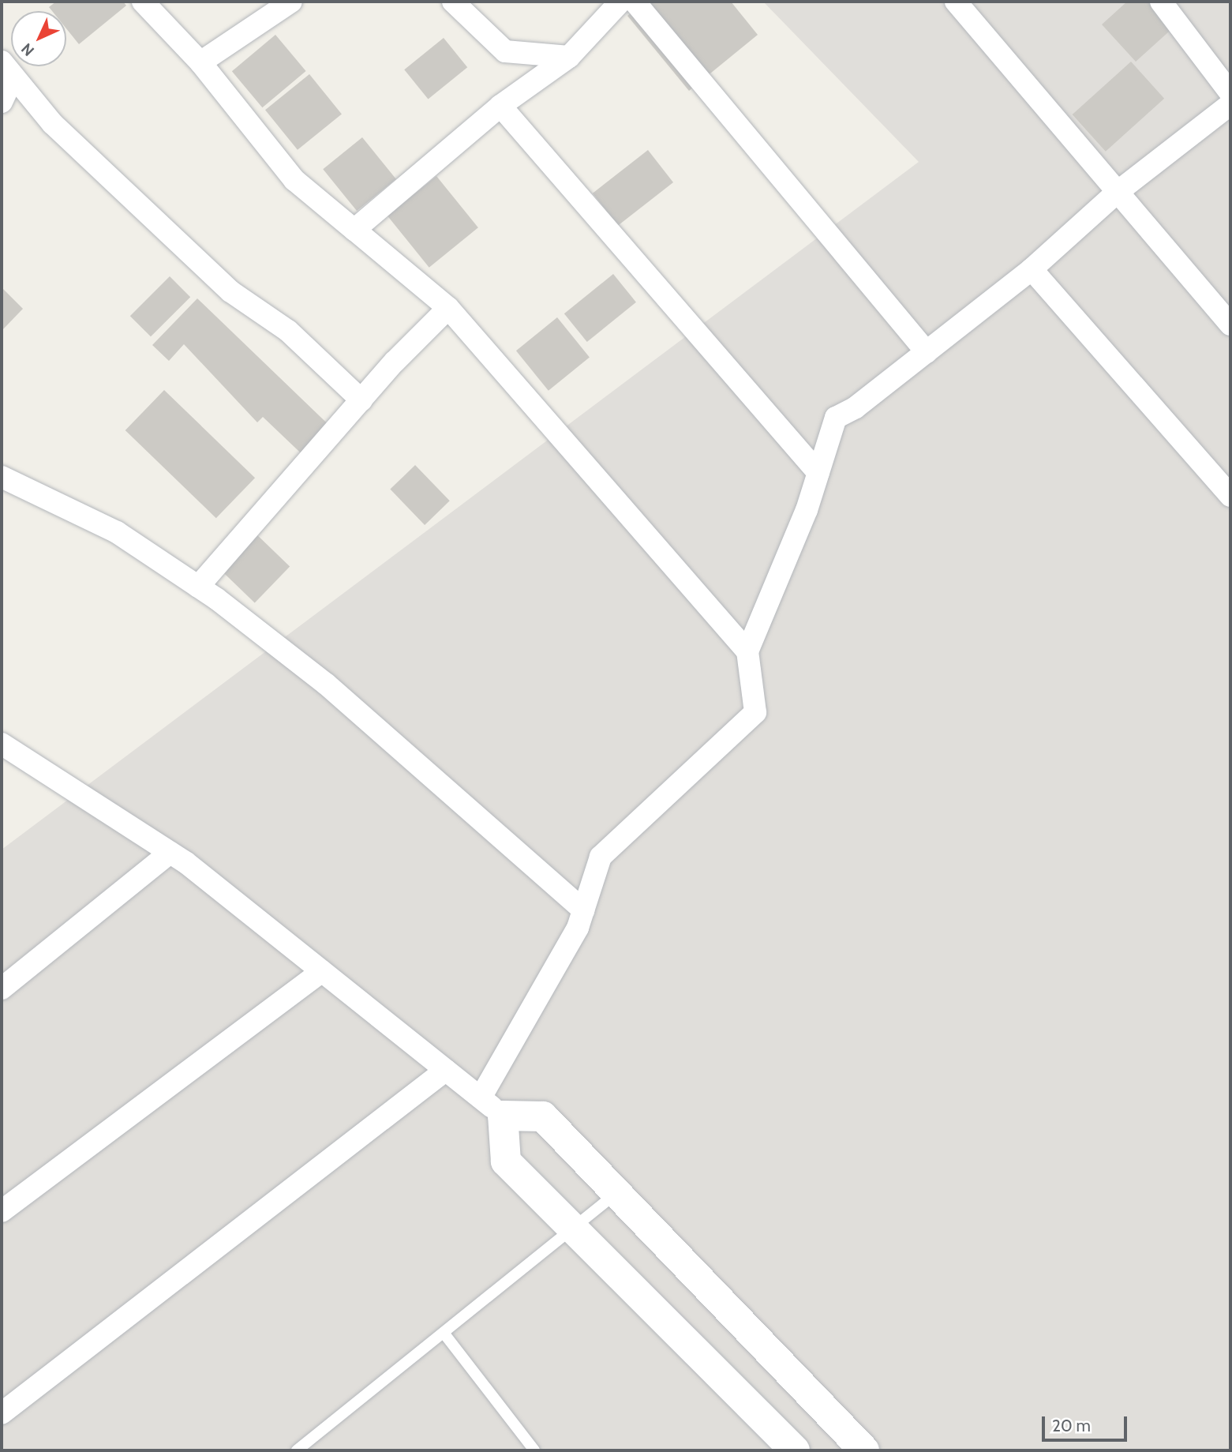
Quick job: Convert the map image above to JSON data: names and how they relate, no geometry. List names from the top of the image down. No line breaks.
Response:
{"scale_bar":"20 m","north":"bottom left"}
